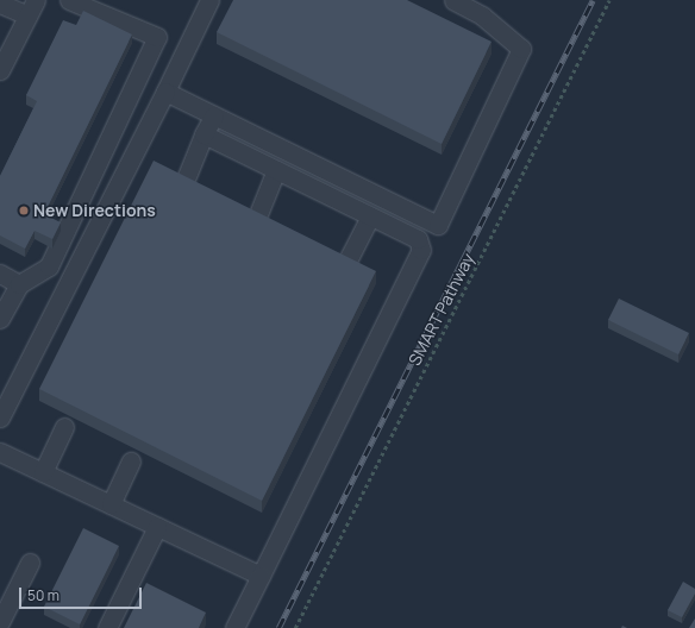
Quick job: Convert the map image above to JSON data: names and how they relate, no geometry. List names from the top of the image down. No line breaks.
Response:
{"streets":{"path":["SMART Pathway"]},"places":["New Directions"],"scale_bar":"50 m"}
